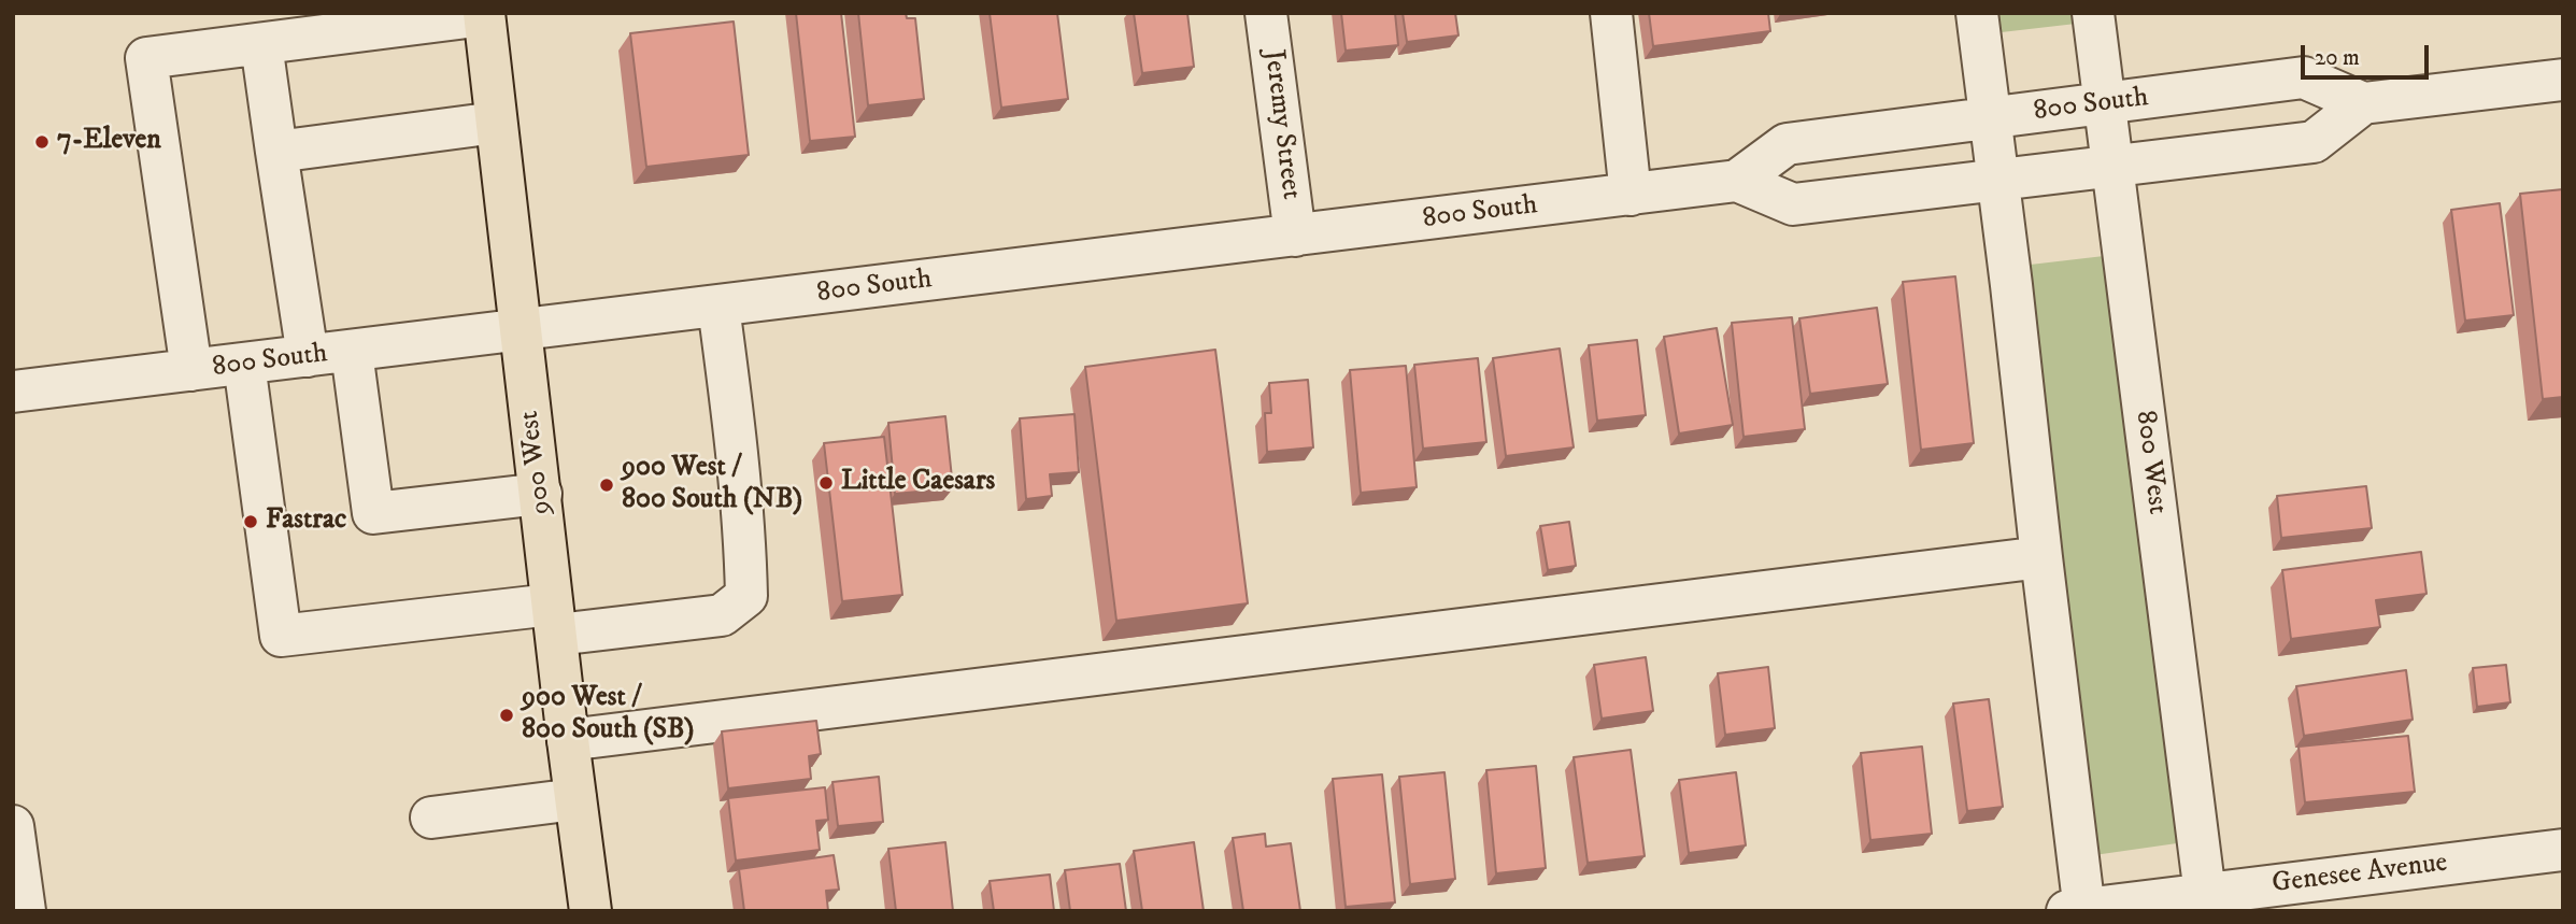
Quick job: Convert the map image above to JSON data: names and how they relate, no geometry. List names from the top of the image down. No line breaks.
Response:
{"streets":{"main road":["900 West"],"street":["800 South","Jeremy Street","800 West","Genesee Avenue"]},"crossings":[["800 South","Jeremy Street"],["800 South","900 West"],["800 South","800 West"],["800 West","Genesee Avenue"]],"places":["7-Eleven","Little Caesars","900 West / 800 South (NB)","Fastrac","900 West / 800 South (SB)"],"scale_bar":"20 m"}
